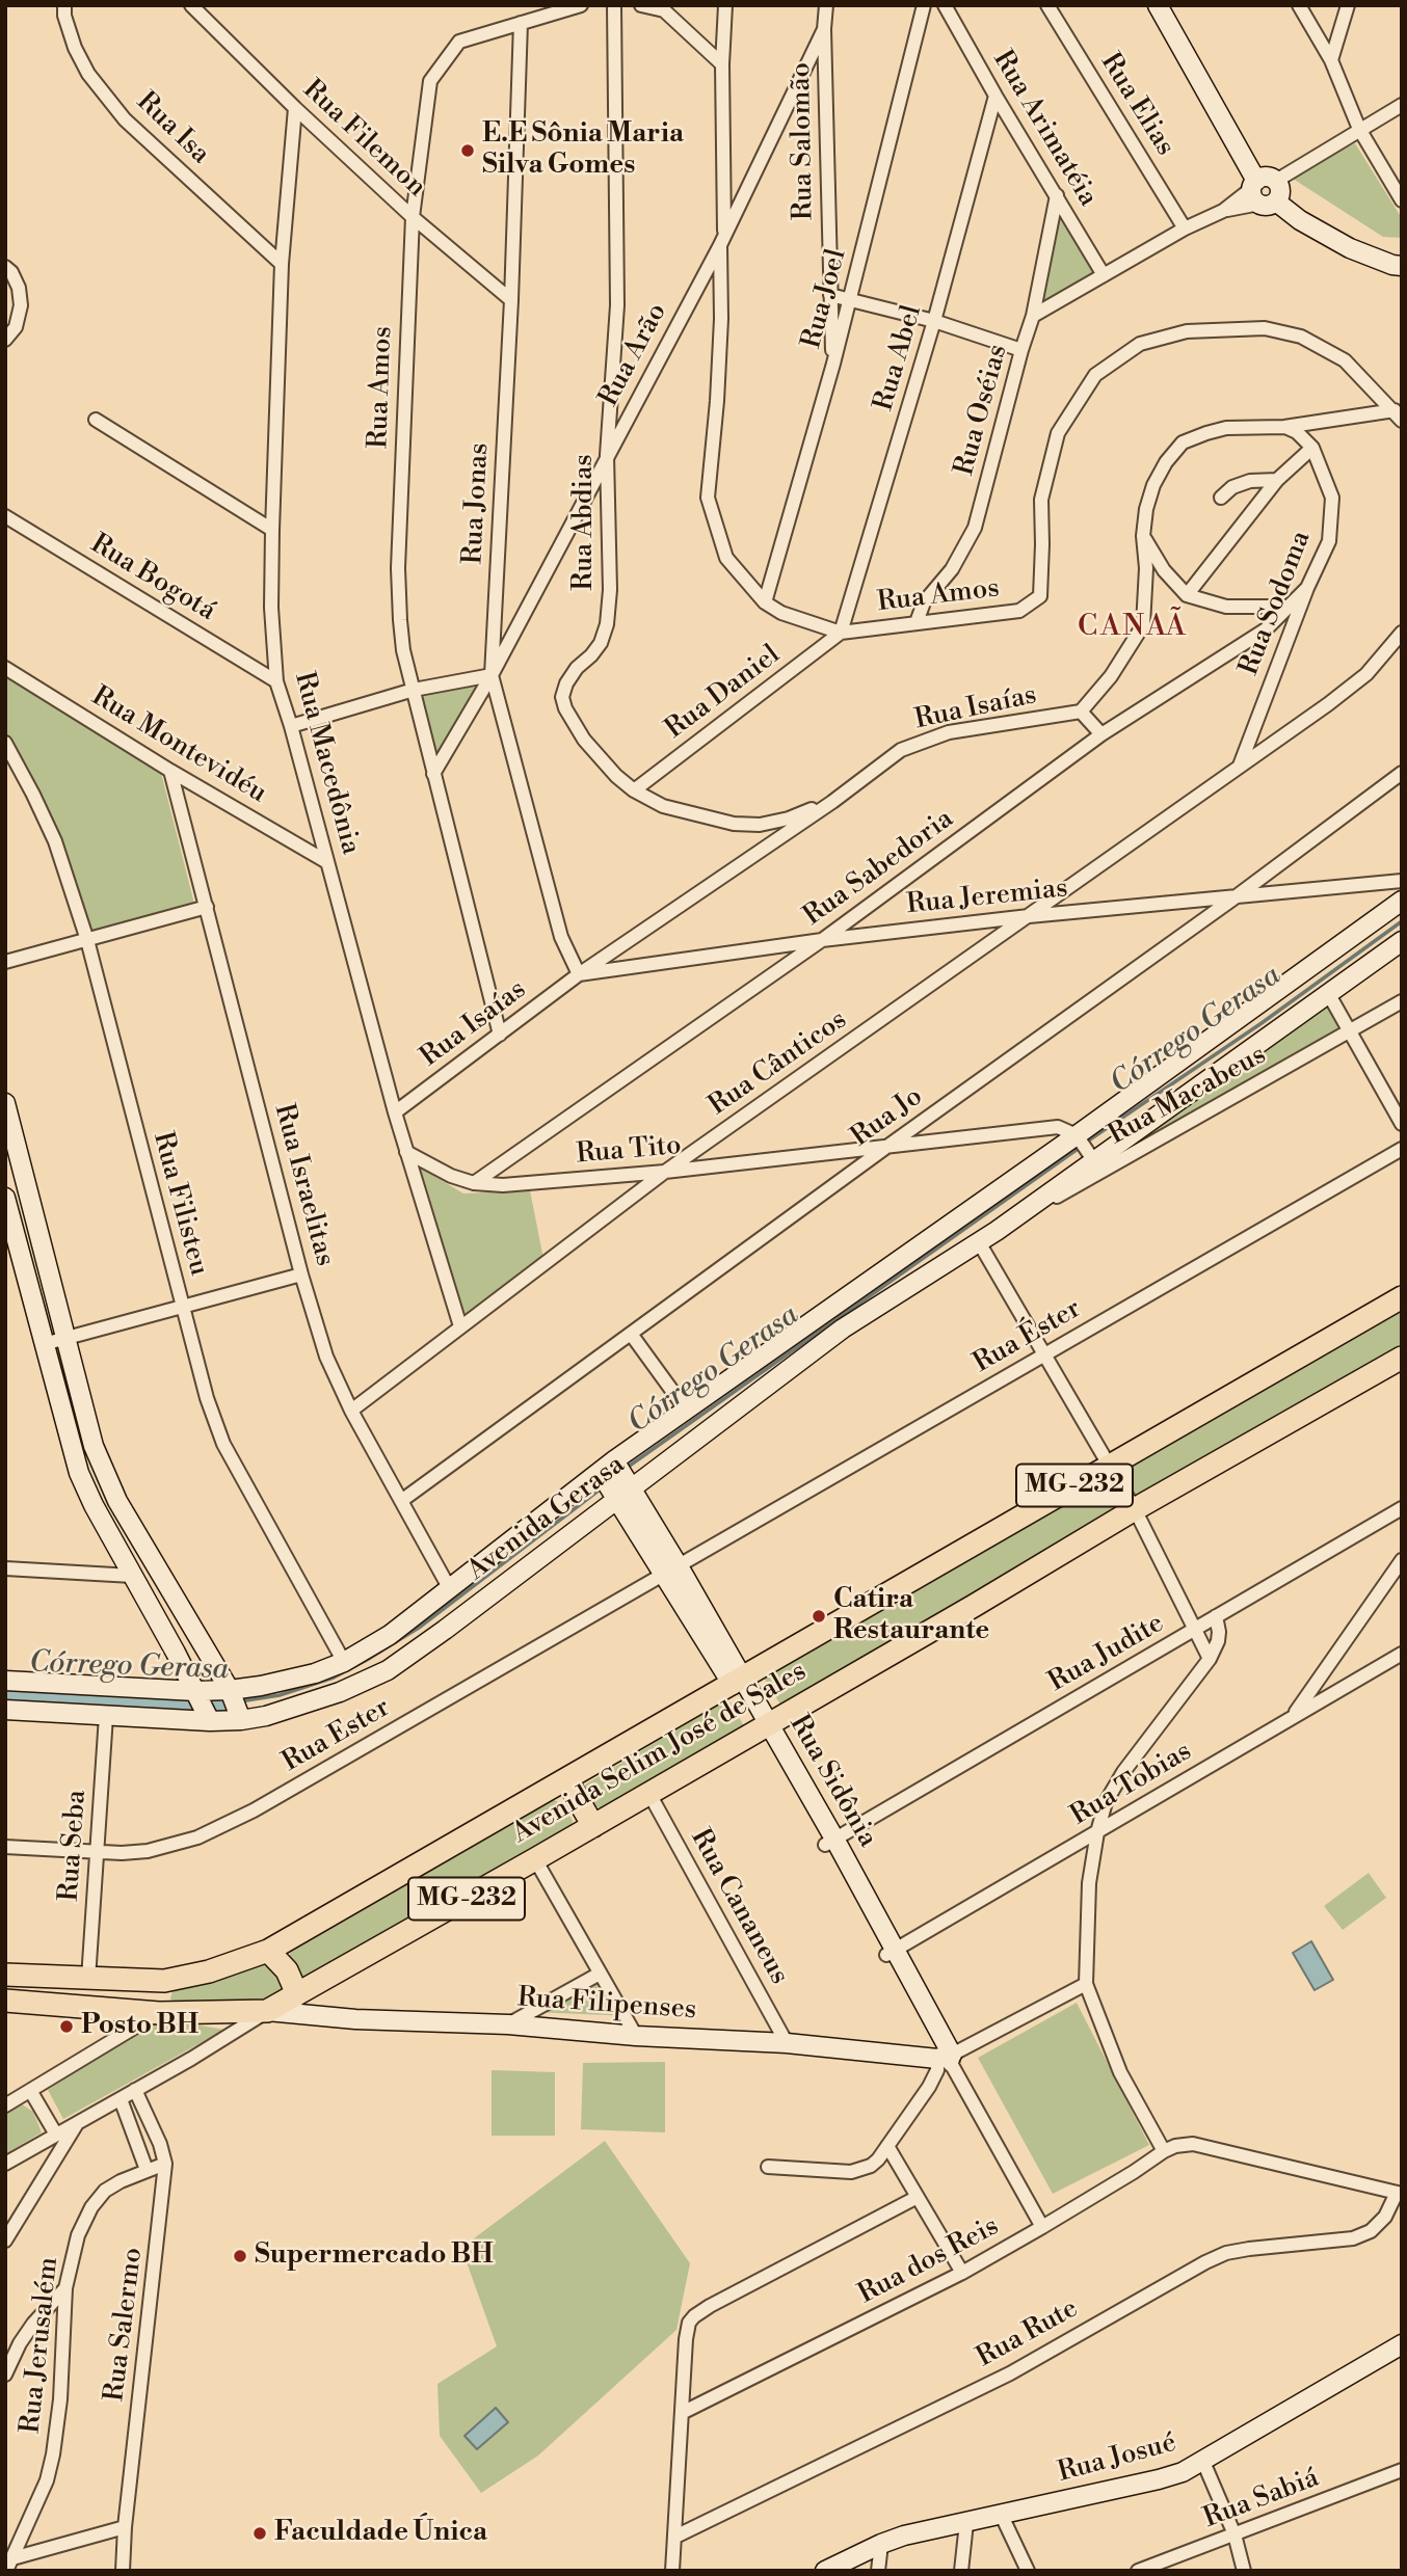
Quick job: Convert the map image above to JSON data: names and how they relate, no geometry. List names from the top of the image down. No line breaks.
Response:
{"streets":{"main road":["MG-232","Avenida Gerasa","Avenida Selim José de Sales","Rua Sidônia","Rua Filipenses","Rua Josué"],"street":["Rua Elias","Rua Isa","Rua Arimatéia","Rua Filemon","Rua Salomão","Rua Joel","Rua Arão","Rua Abel","Rua Amos","Rua Oséias","Rua Jonas","Rua Abdias","Rua Bogotá","Rua Sodoma","Rua Daniel","Rua Isaías","Rua Montevidéu","Rua Macedônia","Rua Sabedoria","Rua Jeremias","Rua Cânticos","Rua Macabeus","Rua Jo","Rua Tito","Rua Israelitas","Rua Filisteu","Rua Éster","Rua Judite","Rua Ester","Rua Tobias","Rua Seba","Rua Cananeus","Rua dos Reis","Rua Salermo","Rua Rute","Rua Jerusalém","Rua Sabiá"]},"crossings":[["Rua Isa","Rua Macedônia"],["Rua Arimatéia","Rua Abel"],["Rua Arimatéia","Rua Oséias"],["Rua Filemon","Rua Amos"],["Rua Filemon","Rua Jonas"],["Rua Filemon","Rua Macedônia"],["Rua Salomão","Rua Joel"],["Rua Salomão","Rua Arão"],["Rua Joel","Rua Amos"],["Rua Arão","Rua Amos"],["Rua Arão","Rua Jonas"],["Rua Arão","Rua Abdias"],["Rua Abel","Rua Amos"],["Rua Abel","Rua Daniel"],["Rua Amos","Rua Oséias"],["Rua Amos","Rua Jonas"],["Rua Amos","Rua Daniel"],["Rua Amos","Rua Isaías"],["Rua Jonas","Rua Isaías"],["Rua Jonas","Rua Jeremias"],["Rua Abdias","Rua Daniel"],["Rua Abdias","Rua Isaías"],["Rua Bogotá","Rua Macedônia"],["Rua Sodoma","Rua Sabedoria"],["Rua Sodoma","Rua Cânticos"],["Rua Isaías","Rua Macedônia"],["Rua Isaías","Rua Jeremias"],["Rua Montevidéu","Rua Macedônia"],["Rua Montevidéu","Rua Israelitas"],["Rua Macedônia","Rua Cânticos"],["Rua Macedônia","Rua Tito"],["Rua Sabedoria","Rua Jeremias"],["Rua Sabedoria","Rua Tito"],["Rua Jeremias","Rua Cânticos"],["Rua Jeremias","Rua Jo"],["Rua Cânticos","Rua Tito"],["Rua Cânticos","Rua Israelitas"],["Rua Macabeus","Avenida Gerasa"],["Rua Jo","Rua Tito"],["Rua Jo","Rua Israelitas"],["Rua Tito","Avenida Gerasa"],["Rua Israelitas","Avenida Gerasa"],["Rua Filisteu","Avenida Gerasa"],["Rua Éster","Rua Ester"],["Rua Éster","Rua Sidônia"],["MG-232","Avenida Selim José de Sales"],["MG-232","Rua Seba"],["Avenida Gerasa","Rua Sidônia"],["Avenida Gerasa","Rua Seba"],["Rua Judite","Rua Sidônia"],["Rua Ester","Rua Sidônia"],["Rua Ester","Rua Seba"],["Avenida Selim José de Sales","Rua Sidônia"],["Avenida Selim José de Sales","Rua Cananeus"],["Avenida Selim José de Sales","Rua Filipenses"],["Rua Sidônia","Rua Tobias"],["Rua Sidônia","Rua Filipenses"],["Rua Sidônia","Rua dos Reis"],["Rua Cananeus","Rua Filipenses"],["Rua dos Reis","Rua Rute"],["Rua Salermo","Rua Jerusalém"]],"districts":["CANAÃ"],"water":["Córrego Gerasa"],"places":["E.E Sônia Maria Silva Gomes","Catira Restaurante","Posto BH","Supermercado BH","Faculdade Única"]}
